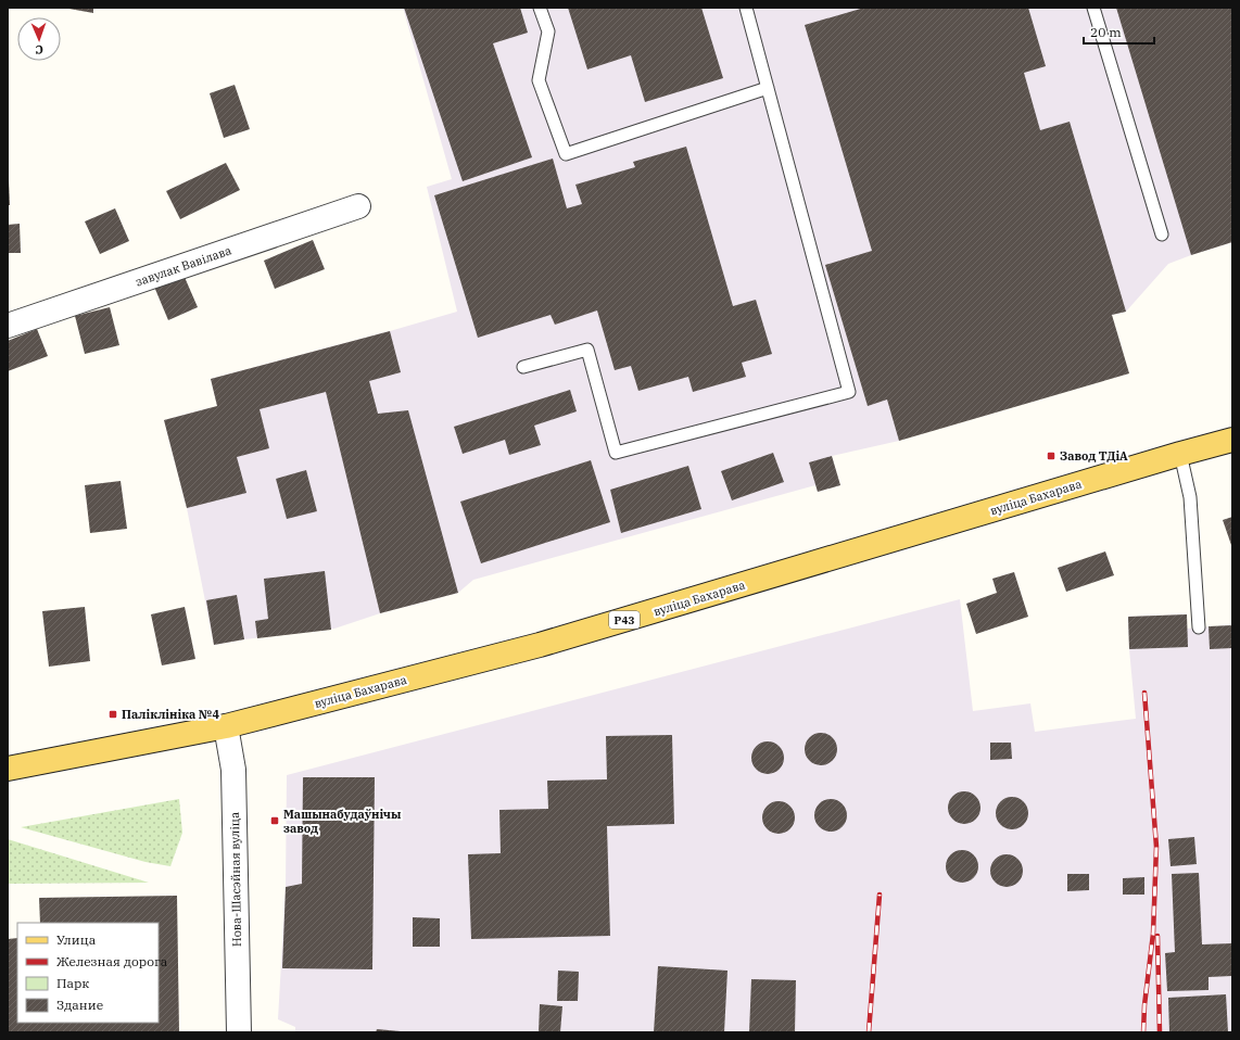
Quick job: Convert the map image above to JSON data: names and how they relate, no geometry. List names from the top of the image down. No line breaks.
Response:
{"streets":{"main road":["вуліца Бахарава","Р43"],"street":["завулак Вавілава","Нова-Шасэйная вуліца"]},"crossings":[["вуліца Бахарава","Нова-Шасэйная вуліца"]],"places":{"transit":["Завод ТДіА","Паліклініка №4","Машынабудаўнічы завод"]},"legend":["Улица","Железная дорога","Парк","Здание"],"scale_bar":"20 m","north":"bottom"}
